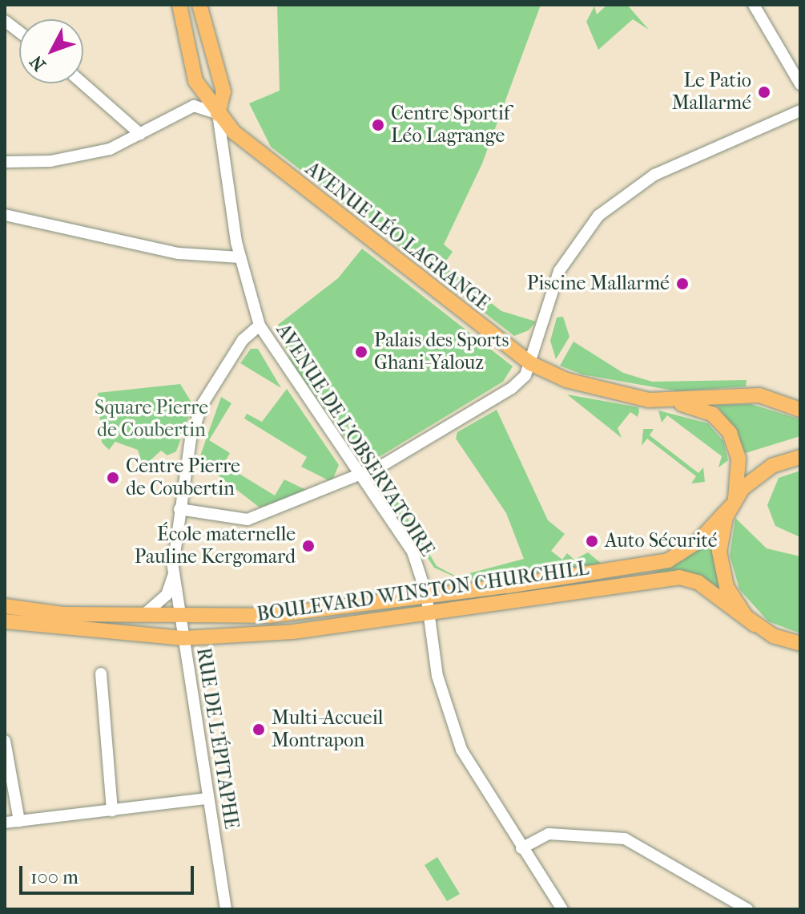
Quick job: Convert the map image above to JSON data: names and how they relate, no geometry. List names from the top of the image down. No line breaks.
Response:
{"streets":{"main road":["AVENUE LÉO LAGRANGE","BOULEVARD WINSTON CHURCHILL"],"street":["AVENUE DE L'OBSERVATOIRE","RUE DE L'ÉPITAPHE"]},"crossings":[["AVENUE LÉO LAGRANGE","AVENUE DE L'OBSERVATOIRE"],["AVENUE LÉO LAGRANGE","BOULEVARD WINSTON CHURCHILL"],["AVENUE DE L'OBSERVATOIRE","BOULEVARD WINSTON CHURCHILL"],["AVENUE DE L'OBSERVATOIRE","RUE DE L'ÉPITAPHE"],["BOULEVARD WINSTON CHURCHILL","RUE DE L'ÉPITAPHE"]],"parks":["Square Pierre de Coubertin"],"places":["Le Patio Mallarmé","Centre Sportif Léo Lagrange","Piscine Mallarmé","Palais des Sports Ghani-Yalouz","Centre Pierre de Coubertin","Auto Sécurité","École maternelle Pauline Kergomard","Multi-Accueil Montrapon"],"scale_bar":"100 m","north":"bottom left"}
